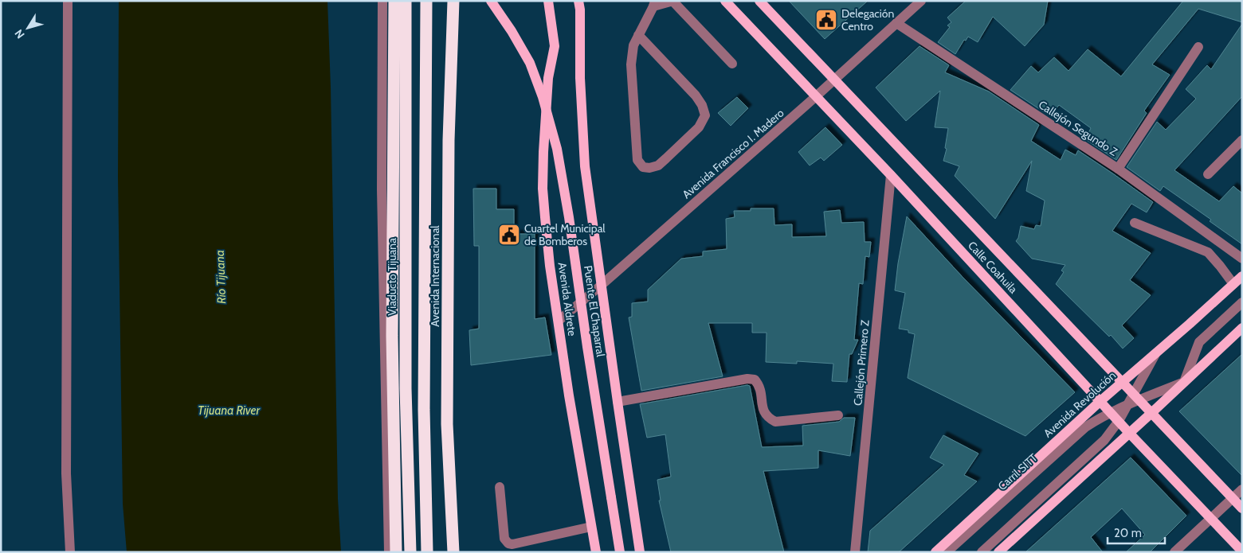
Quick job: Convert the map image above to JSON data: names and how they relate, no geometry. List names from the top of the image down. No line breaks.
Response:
{"streets":{"highway":["Avenida Internacional","Viaducto Tijuana"],"main road":["Calle Coahuila","Avenida Aldrete","Puente El Chaparral","Avenida Revolución"],"street":["Callejón Segundo Z","Avenida Francisco I. Madero","Callejón Primero Z","Carril SITT"]},"crossings":[["Callejón Segundo Z","Avenida Francisco I. Madero"],["Avenida Francisco I. Madero","Calle Coahuila"],["Avenida Francisco I. Madero","Avenida Aldrete"],["Calle Coahuila","Callejón Primero Z"],["Calle Coahuila","Avenida Revolución"],["Calle Coahuila","Carril SITT"]],"water":["Río Tijuana","Tijuana River"],"places":{"public building":["Delegación Centro","Cuartel Municipal de Bomberos"]},"scale_bar":"20 m","north":"bottom left"}
